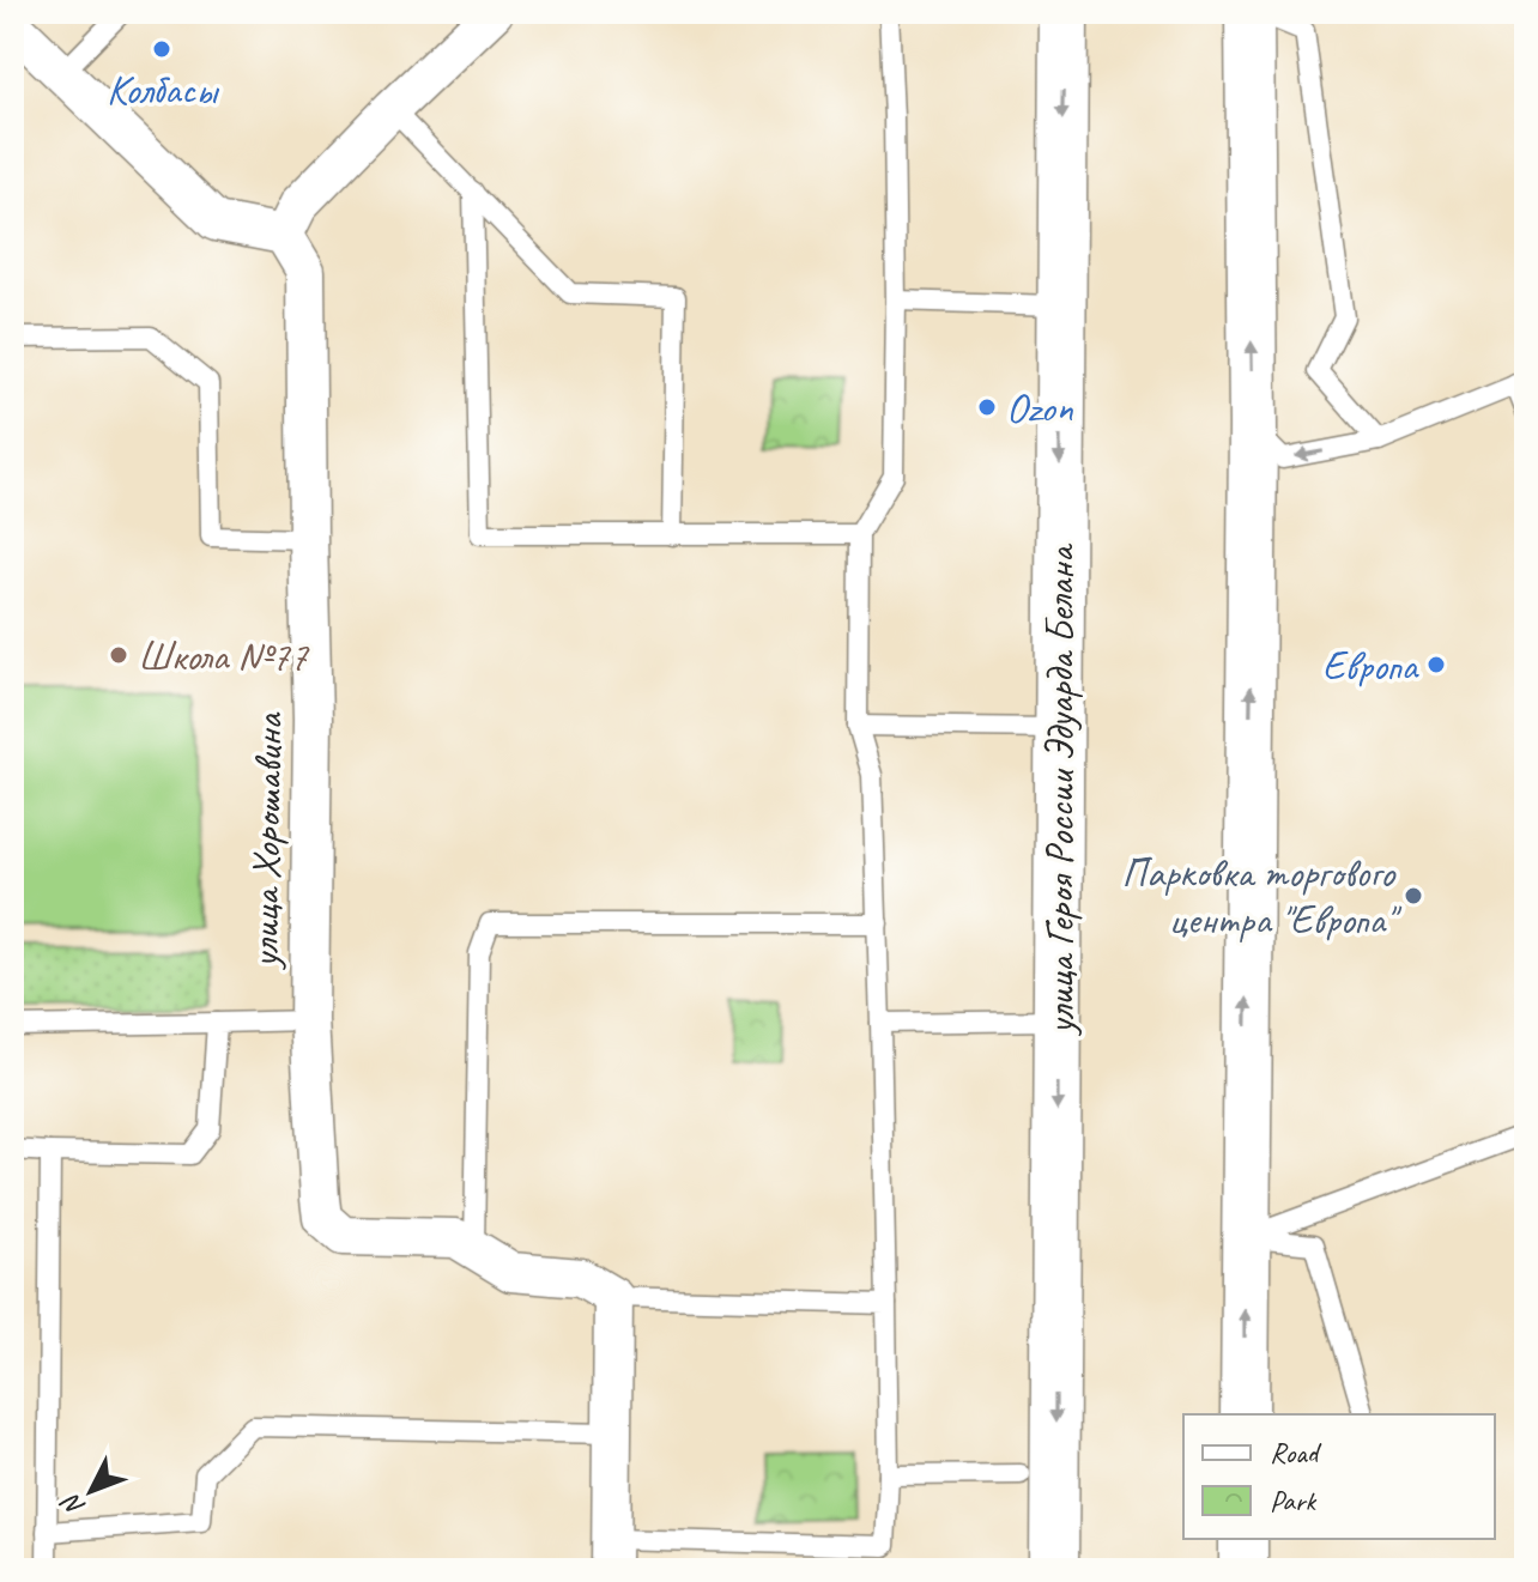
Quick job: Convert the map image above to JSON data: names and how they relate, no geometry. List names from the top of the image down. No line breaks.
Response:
{"streets":{"street":["улица Героя России Эдуарда Белана","улица Хорошавина"]},"places":["Колбасы","Ozon","Школа №77","Европа","Парковка торгового центра \"Европа\""],"legend":["Road","Park"],"north":"bottom left"}
